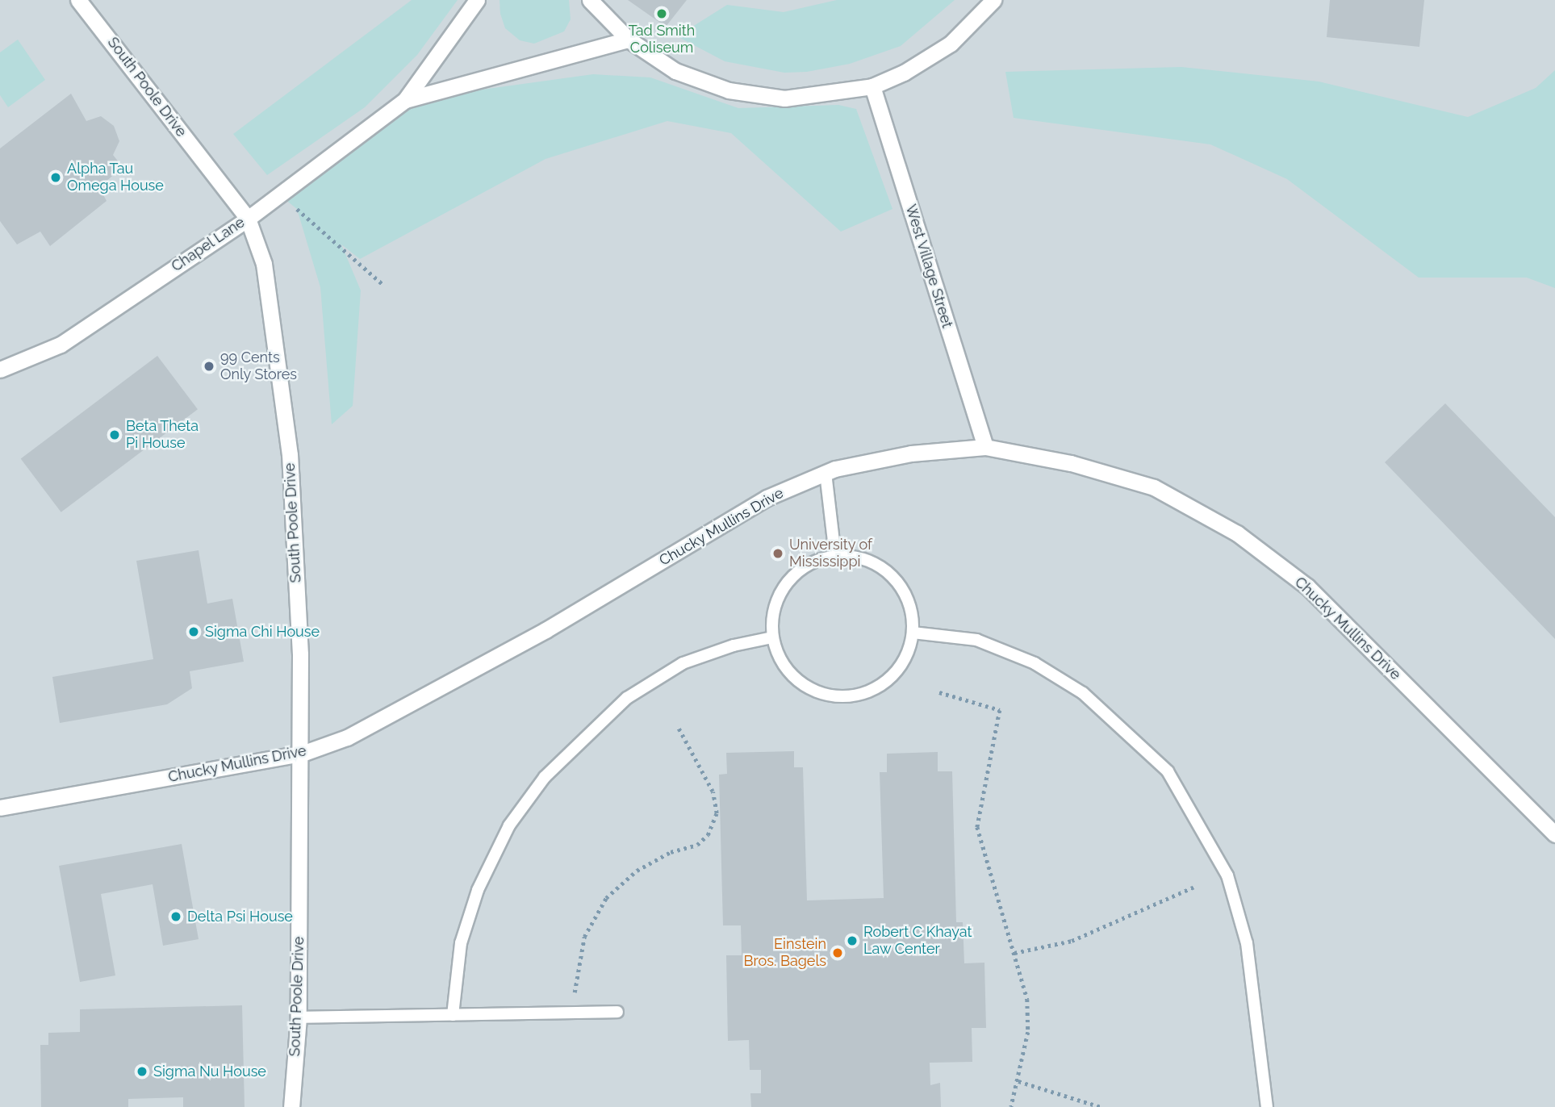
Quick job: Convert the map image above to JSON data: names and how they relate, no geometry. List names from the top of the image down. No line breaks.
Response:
{"streets":{"street":["South Poole Drive","Chapel Lane","West Village Street","Chucky Mullins Drive"]},"crossings":[["South Poole Drive","Chapel Lane"],["South Poole Drive","Chucky Mullins Drive"],["West Village Street","Chucky Mullins Drive"]],"places":["Tad Smith Coliseum","Alpha Tau Omega House","99 Cents Only Stores","Beta Theta Pi House","University of Mississippi","Sigma Chi House","Delta Psi House","Robert C Khayat Law Center","Einstein Bros. Bagels","Sigma Nu House"]}
